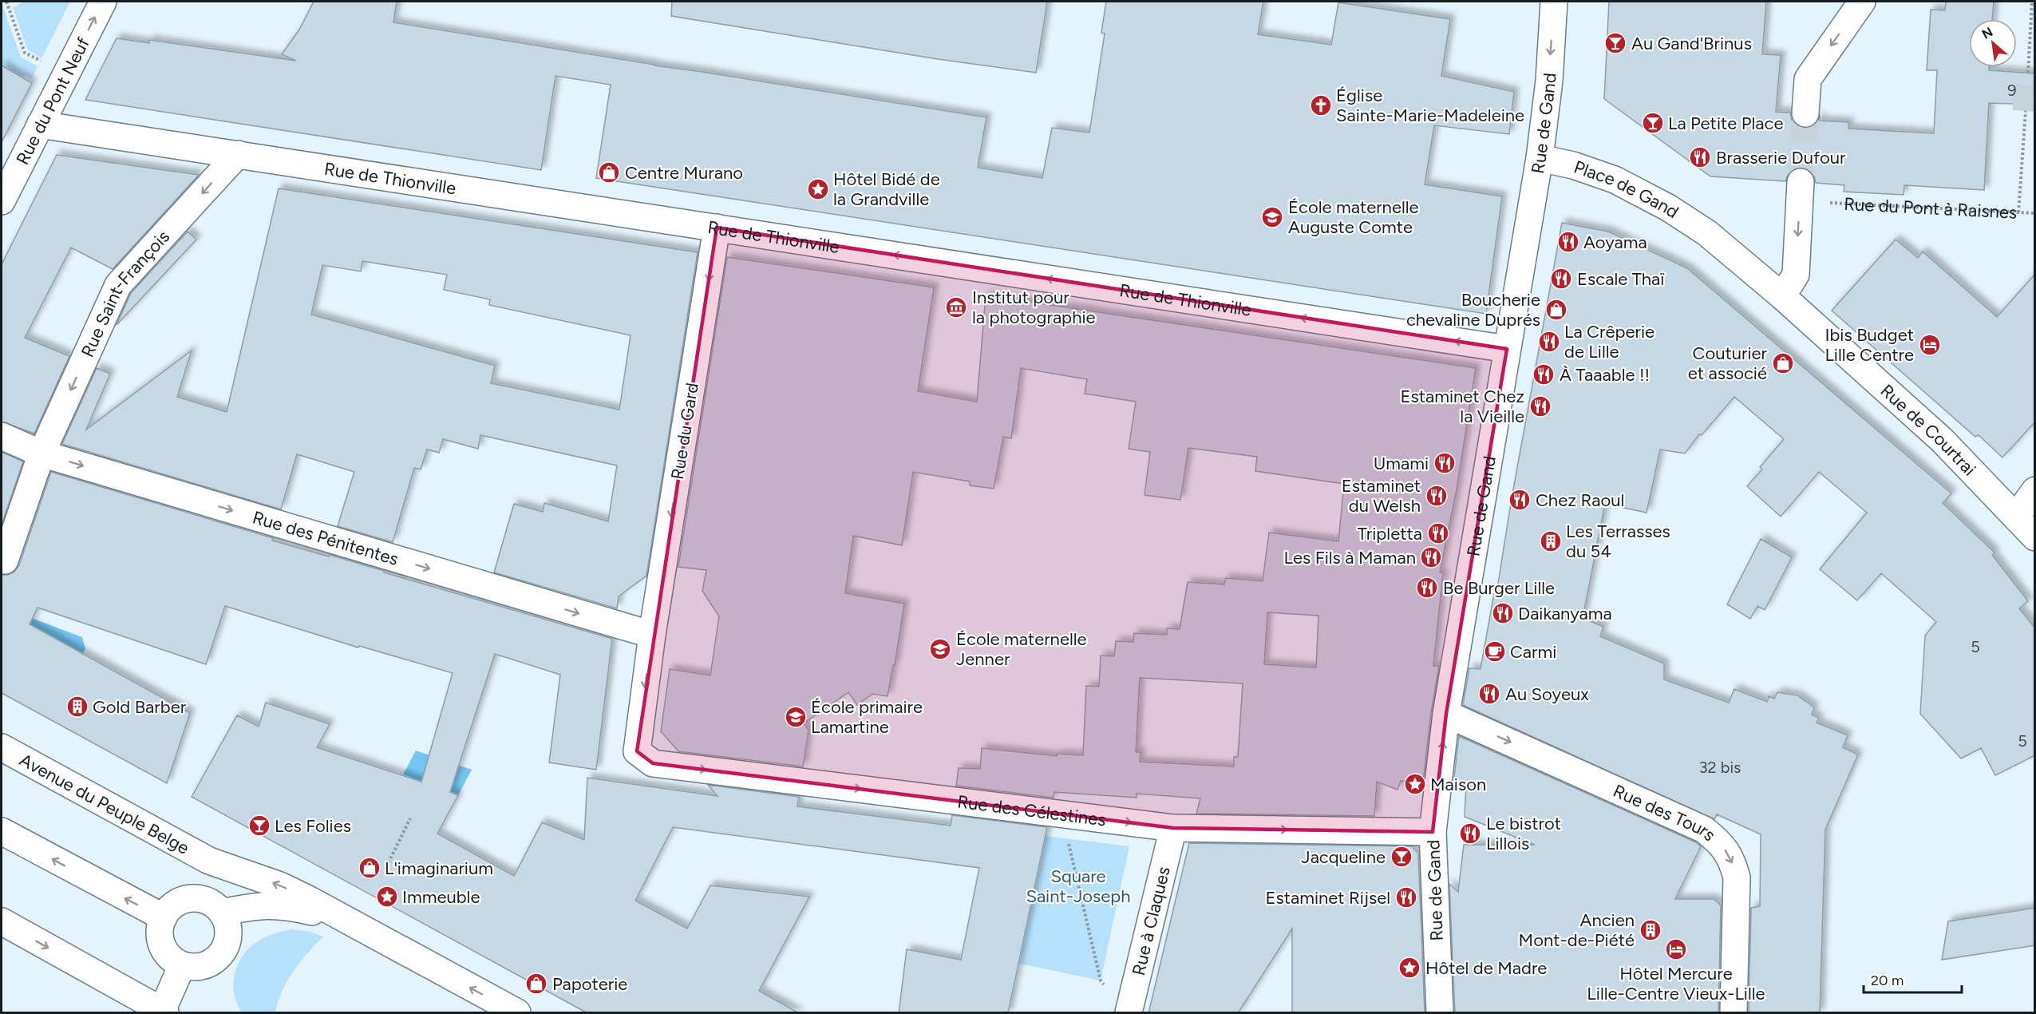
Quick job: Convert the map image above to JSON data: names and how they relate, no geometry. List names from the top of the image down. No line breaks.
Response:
{"streets":{"street":["Rue du Pont Neuf","Rue de Gand","Rue de Thionville","Place de Gand","Rue Saint-François","Rue de Courtrai","Rue du Gard","Rue des Pénitentes","Avenue du Peuple Belge","Rue des Célestines","Rue des Tours","Rue à Claques"],"path":["Rue du Pont à Raisnes"]},"crossings":[["Rue du Pont Neuf","Rue de Thionville"],["Rue de Gand","Rue de Thionville"],["Rue de Gand","Place de Gand"],["Rue de Gand","Rue des Célestines"],["Rue de Gand","Rue des Tours"],["Rue de Thionville","Rue Saint-François"],["Rue de Thionville","Rue du Gard"],["Place de Gand","Rue de Courtrai"],["Rue Saint-François","Rue des Pénitentes"],["Rue du Gard","Rue des Pénitentes"],["Rue du Gard","Rue des Célestines"],["Rue des Célestines","Rue à Claques"]],"one_way":["Rue du Pont Neuf","Rue de Thionville","Rue Saint-François","Rue du Gard","Rue des Pénitentes","Rue des Célestines","Rue des Tours"],"parks":["Square Saint-Joseph"],"places":{"bar":["Au Gand'Brinus","La Petite Place","Les Folies","Jacqueline"],"church":["Église Sainte-Marie-Madeleine"],"restaurant":["Brasserie Dufour","Aoyama","Escale Thaï","La Crêperie de Lille","À Taaable !!","Estaminet Chez la Vieille","Umami","Estaminet du Welsh","Chez Raoul","Tripletta","Les Fils à Maman","Be Burger Lille","Daikanyama","Au Soyeux","Le bistrot Lillois","Estaminet Rijsel"],"shop":["Centre Murano","Boucherie chevaline Duprés","Couturier et associé","L'imaginarium","Papoterie"],"place":["Hôtel Bidé de la Grandville","Maison","Immeuble","Hôtel de Madre"],"school or university":["École maternelle Auguste Comte","École maternelle Jenner","École primaire Lamartine"],"museum":["Institut pour la photographie"],"hotel":["Ibis Budget Lille Centre","Hôtel Mercure Lille-Centre Vieux-Lille"],"building":["Les Terrasses du 54","Gold Barber","Ancien Mont-de-Piété"],"cafe":["Carmi"]},"house_numbers":["9","5","5","32 bis"],"scale_bar":"20 m","north":"top left"}
